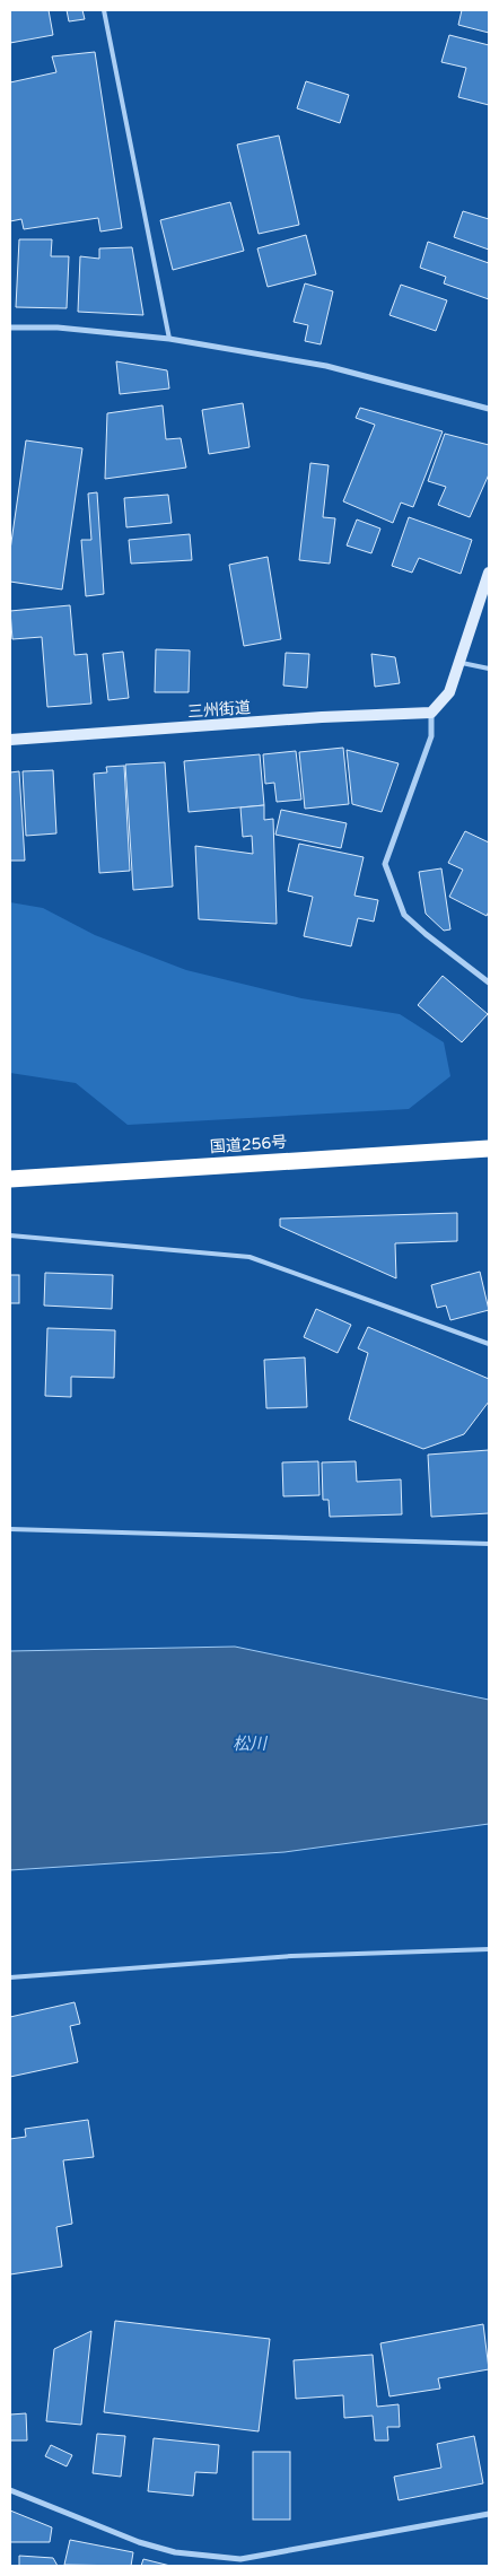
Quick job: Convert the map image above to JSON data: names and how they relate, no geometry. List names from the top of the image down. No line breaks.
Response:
{"streets":{"highway":["国道256号"],"street":["三州街道"]},"water":["松川"]}
